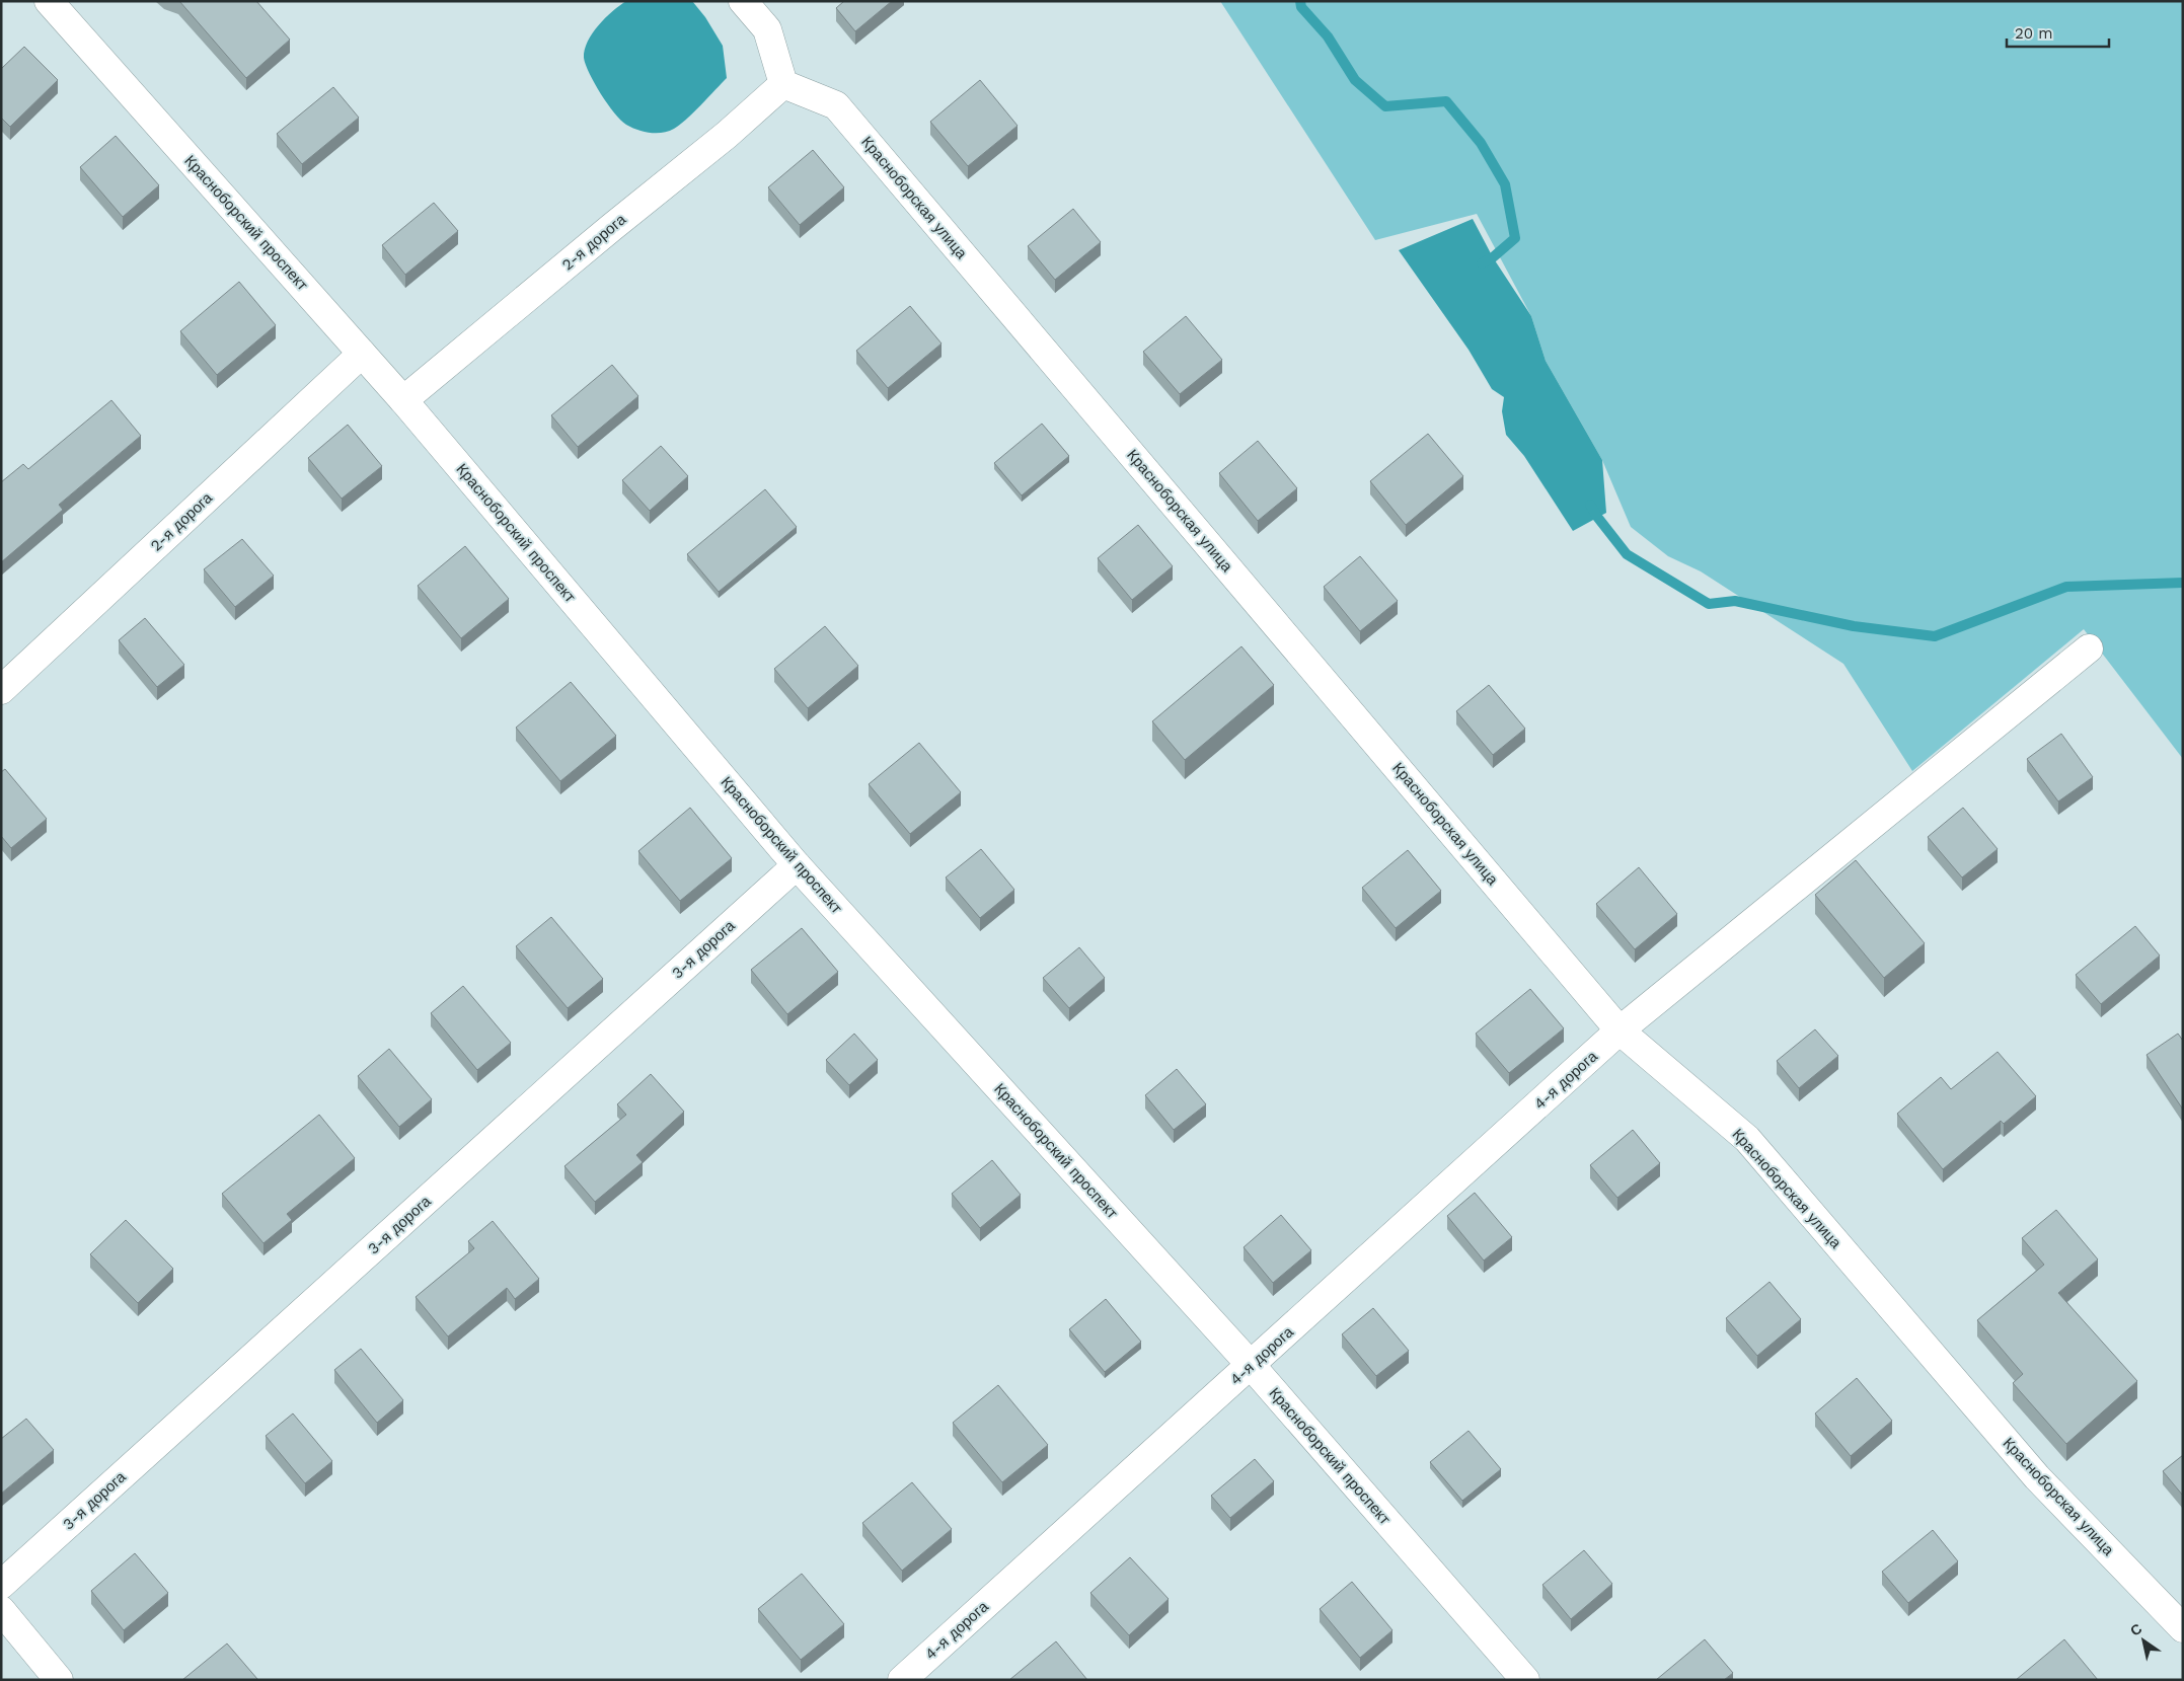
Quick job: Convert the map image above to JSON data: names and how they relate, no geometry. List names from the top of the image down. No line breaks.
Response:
{"streets":{"street":["Красноборская улица","Красноборский проспект","2-я дорога","3-я дорога","4-я дорога"]},"crossings":[["Красноборская улица","2-я дорога"],["Красноборская улица","4-я дорога"],["Красноборский проспект","2-я дорога"],["Красноборский проспект","3-я дорога"],["Красноборский проспект","4-я дорога"]],"scale_bar":"20 m","north":"top left"}
